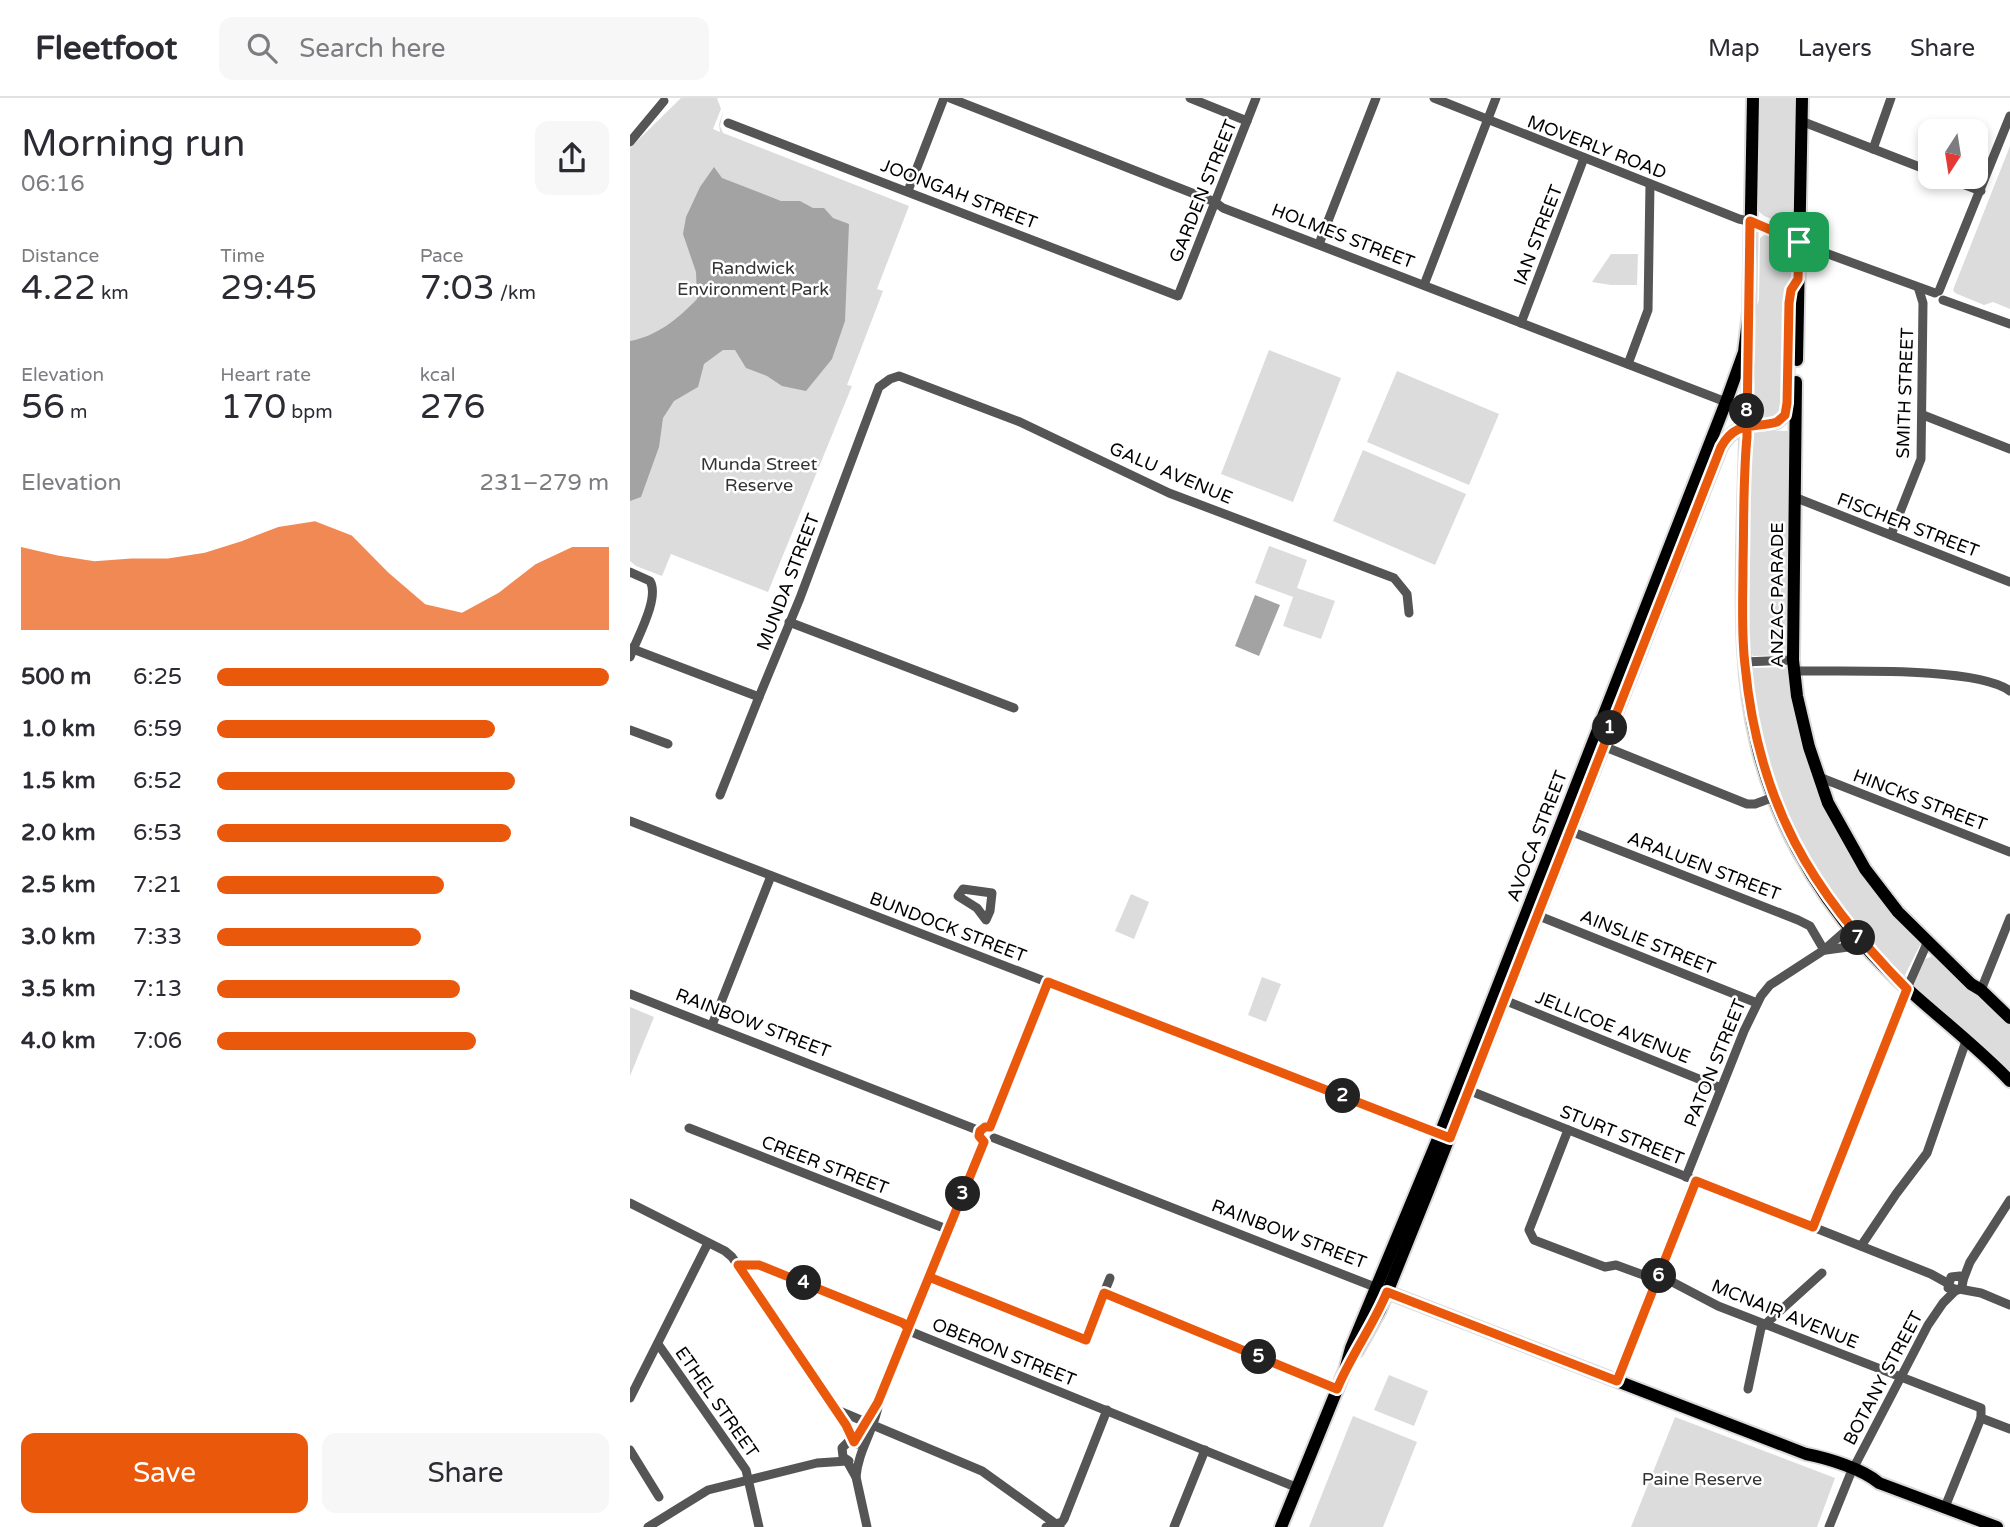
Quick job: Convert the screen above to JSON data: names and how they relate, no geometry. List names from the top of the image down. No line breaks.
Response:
{"streets":{"main road":["ANZAC PARADE","AVOCA STREET","RAINBOW STREET"],"street":["MOVERLY ROAD","GARDEN STREET","JOONGAH STREET","IAN STREET","HOLMES STREET","SMITH STREET","GALU AVENUE","FISCHER STREET","MUNDA STREET","HINCKS STREET","ARALUEN STREET","BUNDOCK STREET","AINSLIE STREET","JELLICOE AVENUE","PATON STREET","STURT STREET","CREER STREET","MCNAIR AVENUE","OBERON STREET","BOTANY STREET","ETHEL STREET"]},"crossings":[["MOVERLY ROAD","IAN STREET"],["MOVERLY ROAD","SMITH STREET"],["MOVERLY ROAD","ANZAC PARADE"],["GARDEN STREET","JOONGAH STREET"],["GARDEN STREET","HOLMES STREET"],["IAN STREET","HOLMES STREET"],["HOLMES STREET","AVOCA STREET"],["SMITH STREET","FISCHER STREET"],["GALU AVENUE","MUNDA STREET"],["FISCHER STREET","ANZAC PARADE"],["ANZAC PARADE","HINCKS STREET"],["ANZAC PARADE","AVOCA STREET"],["ANZAC PARADE","PATON STREET"],["AVOCA STREET","ARALUEN STREET"],["AVOCA STREET","BUNDOCK STREET"],["AVOCA STREET","AINSLIE STREET"],["AVOCA STREET","RAINBOW STREET"],["AVOCA STREET","JELLICOE AVENUE"],["AVOCA STREET","STURT STREET"],["AVOCA STREET","OBERON STREET"],["ARALUEN STREET","PATON STREET"],["AINSLIE STREET","PATON STREET"],["RAINBOW STREET","PATON STREET"],["RAINBOW STREET","BOTANY STREET"],["JELLICOE AVENUE","PATON STREET"],["PATON STREET","STURT STREET"],["PATON STREET","MCNAIR AVENUE"],["STURT STREET","MCNAIR AVENUE"],["STURT STREET","BOTANY STREET"],["MCNAIR AVENUE","BOTANY STREET"]],"parks":["Randwick Environment Park","Munda Street Reserve","Paine Reserve"],"north":"bottom","page":{"header":"Fleetfoot","search":"Search here","nav":["Map","Layers","Share"],"heading":["Morning run","06:16"],"stats":[["Distance","4.22 km"],["Time","29:45"],["Pace","7:03 /km"],["Elevation","56 m"],["Heart rate","170 bpm"],["kcal","276"]],"pins":["8","1","7","2","3","6","4","5"],"chart":["Elevation","231–279 m"],"list":[{"name":"500 m","note":"6:25"},{"name":"1.0 km","note":"6:59"},{"name":"1.5 km","note":"6:52"},{"name":"2.0 km","note":"6:53"},{"name":"2.5 km","note":"7:21"},{"name":"3.0 km","note":"7:33"},{"name":"3.5 km","note":"7:13"},{"name":"4.0 km","note":"7:06"}],"buttons":["Save","Share"]}}
